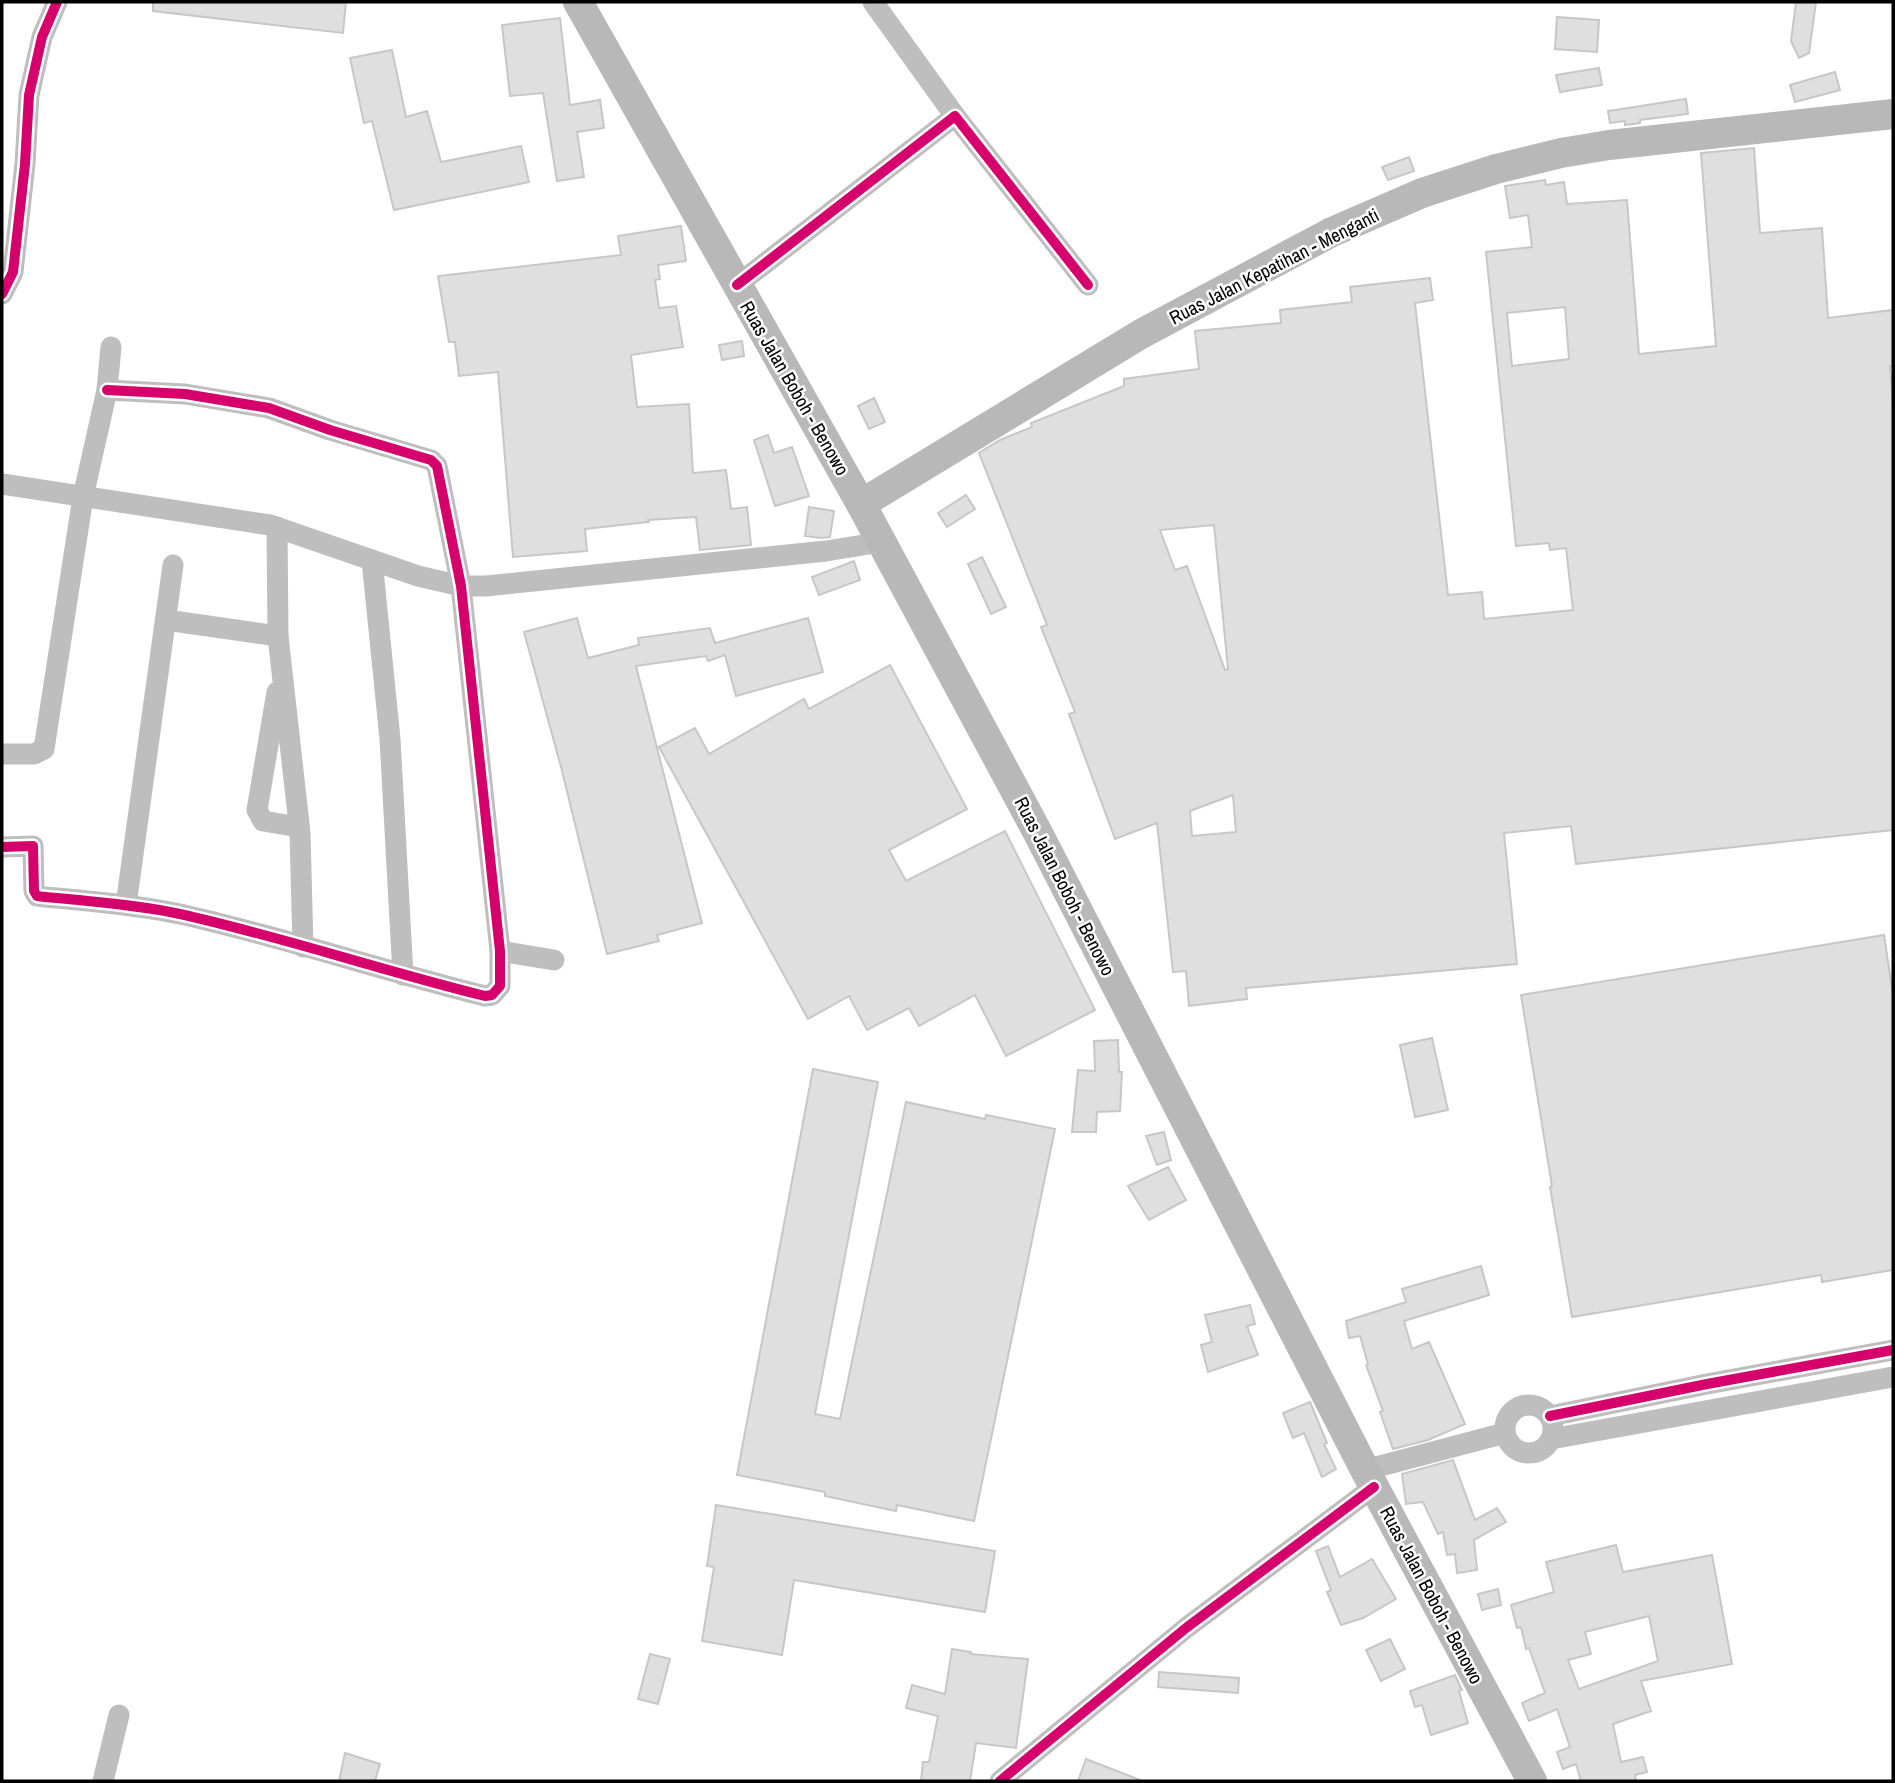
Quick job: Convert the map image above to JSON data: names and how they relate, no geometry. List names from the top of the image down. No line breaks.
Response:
{"streets":{"main road":["Ruas Jalan Kepatihan - Menganti","Ruas Jalan Boboh - Benowo"]},"crossings":[["Ruas Jalan Kepatihan - Menganti","Ruas Jalan Boboh - Benowo"]]}
